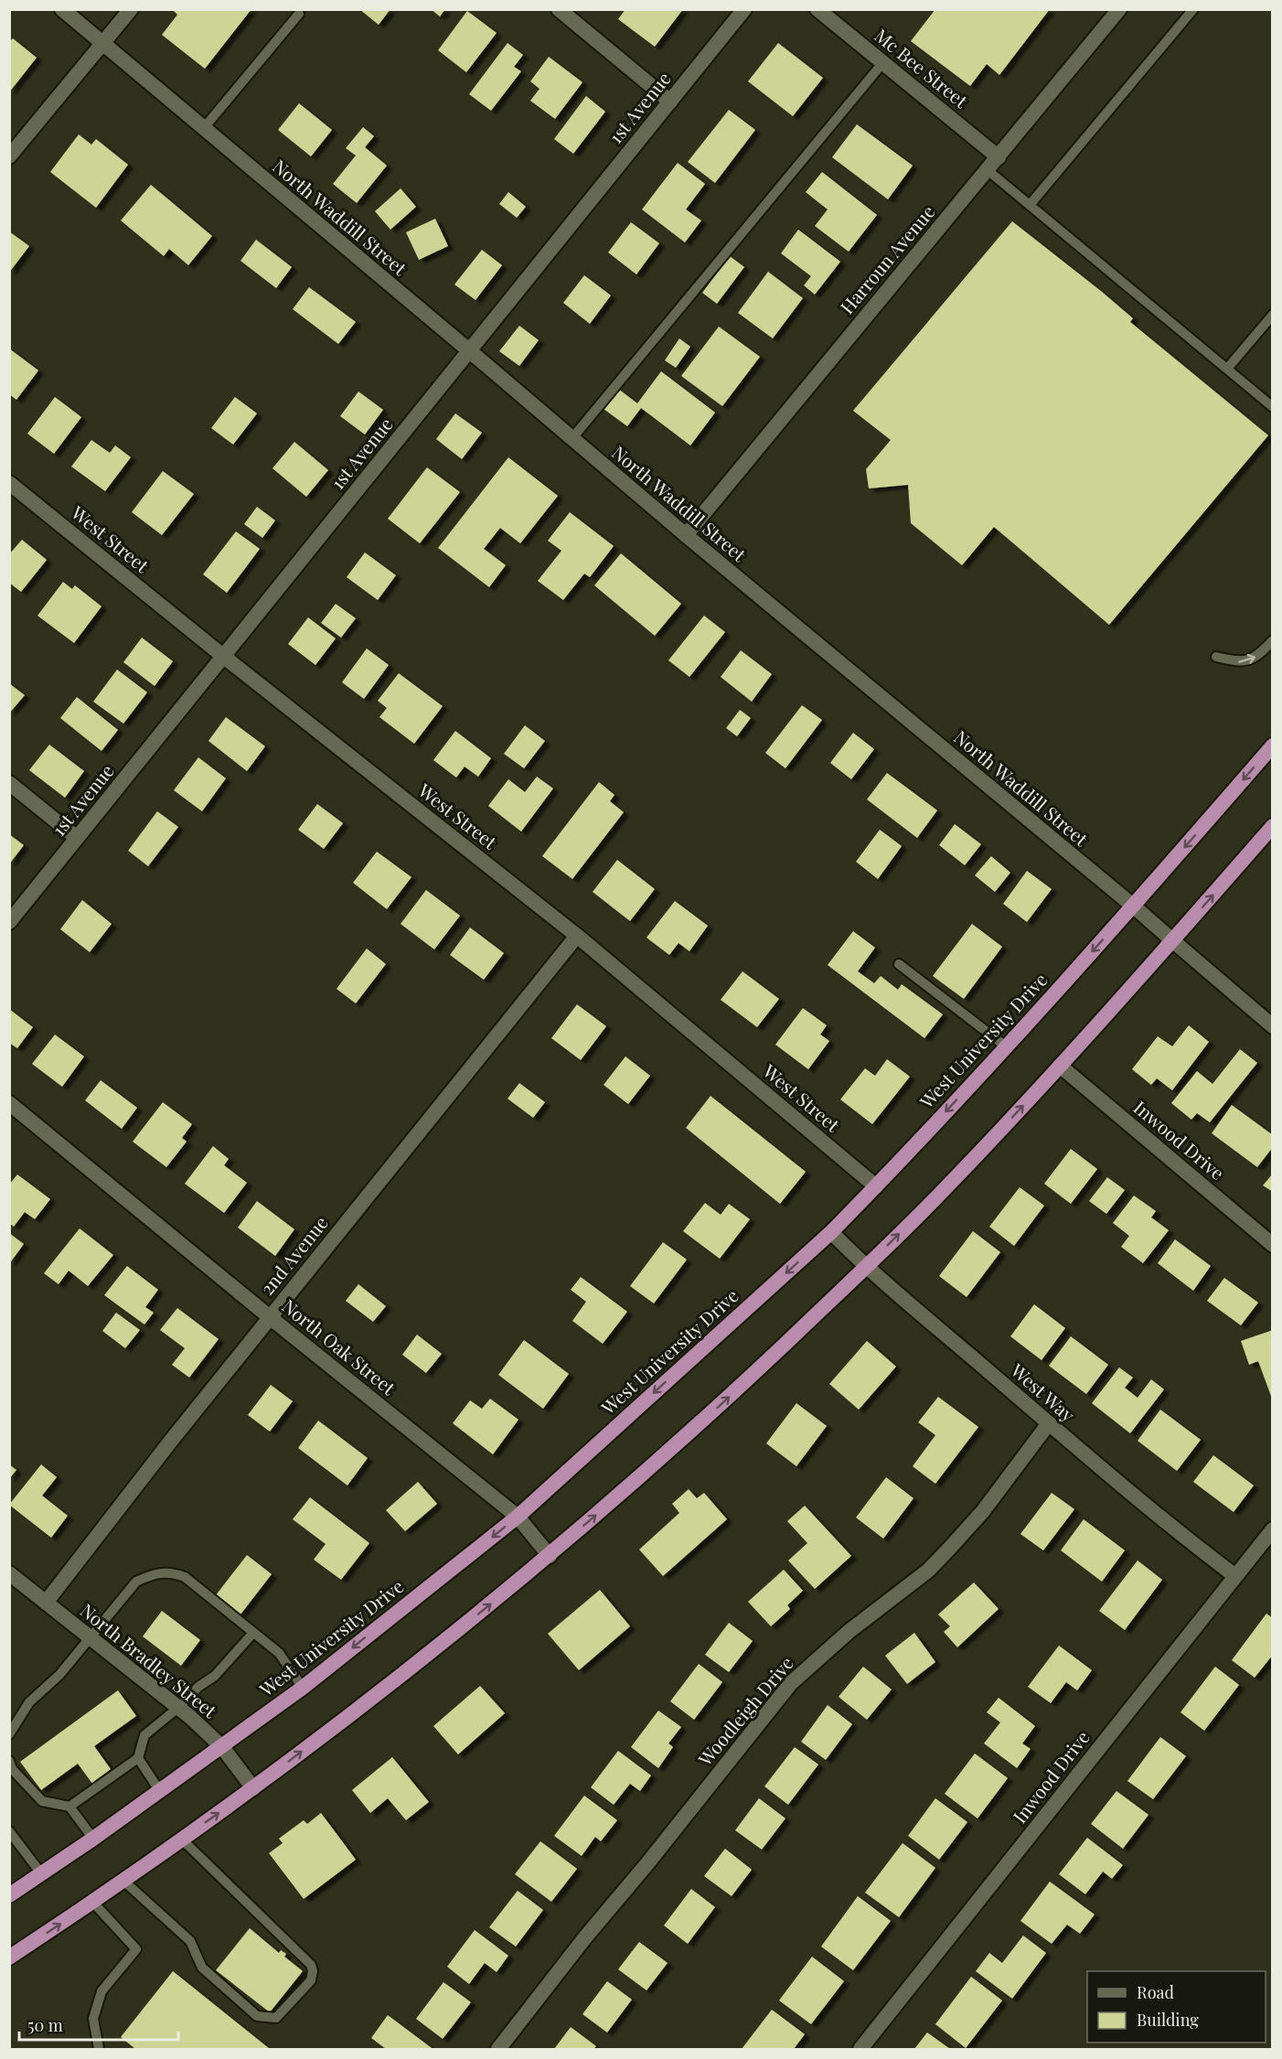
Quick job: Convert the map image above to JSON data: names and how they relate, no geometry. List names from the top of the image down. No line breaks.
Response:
{"streets":{"highway":["West University Drive"],"street":["Mc Bee Street","1st Avenue","North Waddill Street","Harroun Avenue","West Street","Inwood Drive","2nd Avenue","North Oak Street","West Way","North Bradley Street","Woodleigh Drive"]},"crossings":[["Mc Bee Street","Harroun Avenue"],["1st Avenue","North Waddill Street"],["1st Avenue","West Street"],["North Waddill Street","Harroun Avenue"],["North Waddill Street","West University Drive"],["West Street","West University Drive"],["West Street","2nd Avenue"],["West University Drive","North Oak Street"],["West University Drive","West Way"],["West University Drive","North Bradley Street"],["Inwood Drive","West Way"],["2nd Avenue","North Oak Street"],["2nd Avenue","North Bradley Street"],["West Way","Woodleigh Drive"]],"legend":["Road","Building"],"scale_bar":"50 m"}
